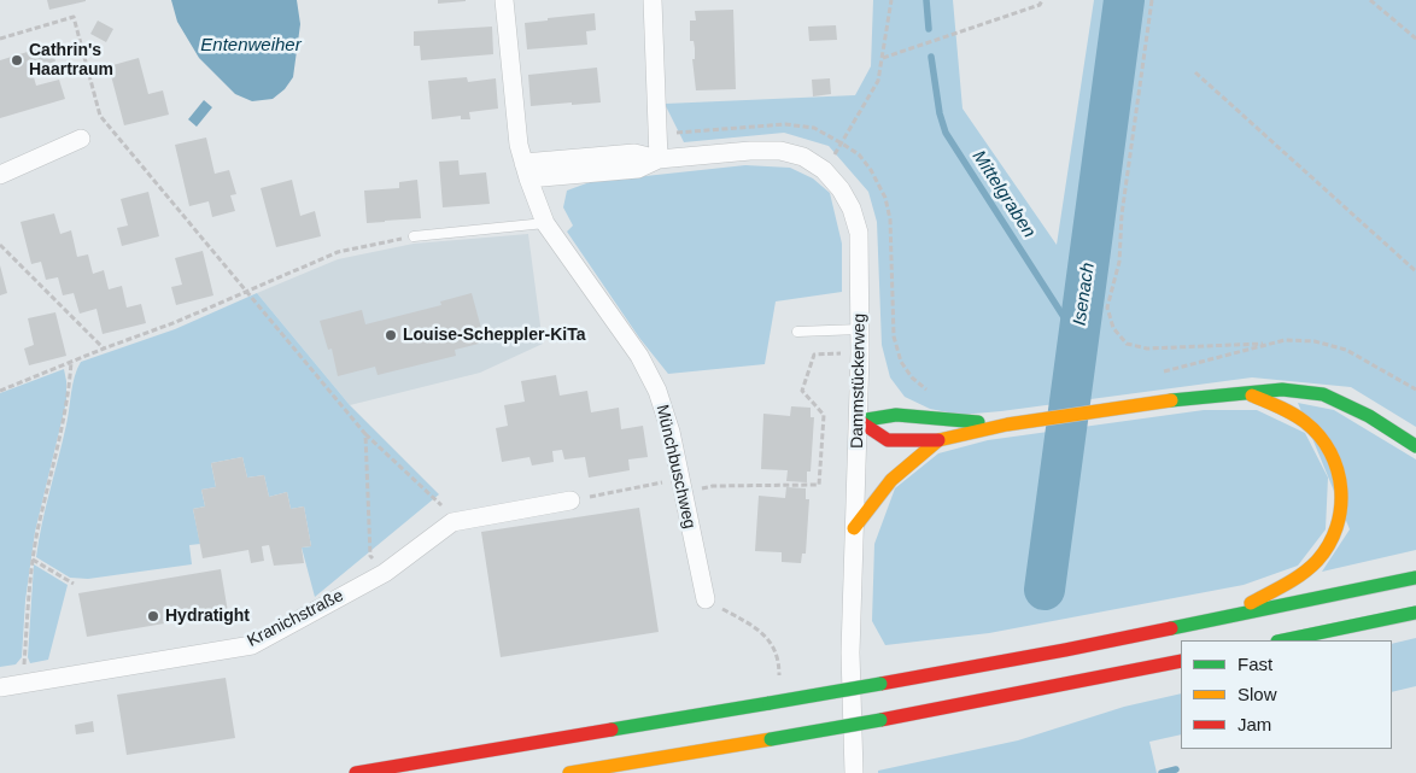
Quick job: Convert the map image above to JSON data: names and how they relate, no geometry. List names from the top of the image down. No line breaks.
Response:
{"streets":{"street":["Dammstückerweg","Münchbuschweg","Kranichstraße"]},"crossings":[["Dammstückerweg","Münchbuschweg"]],"water":["Entenweiher","Mittelgraben","Isenach"],"places":["Cathrin's Haartraum","Louise-Scheppler-KiTa","Hydratight"],"legend":["Fast","Slow","Jam"]}
